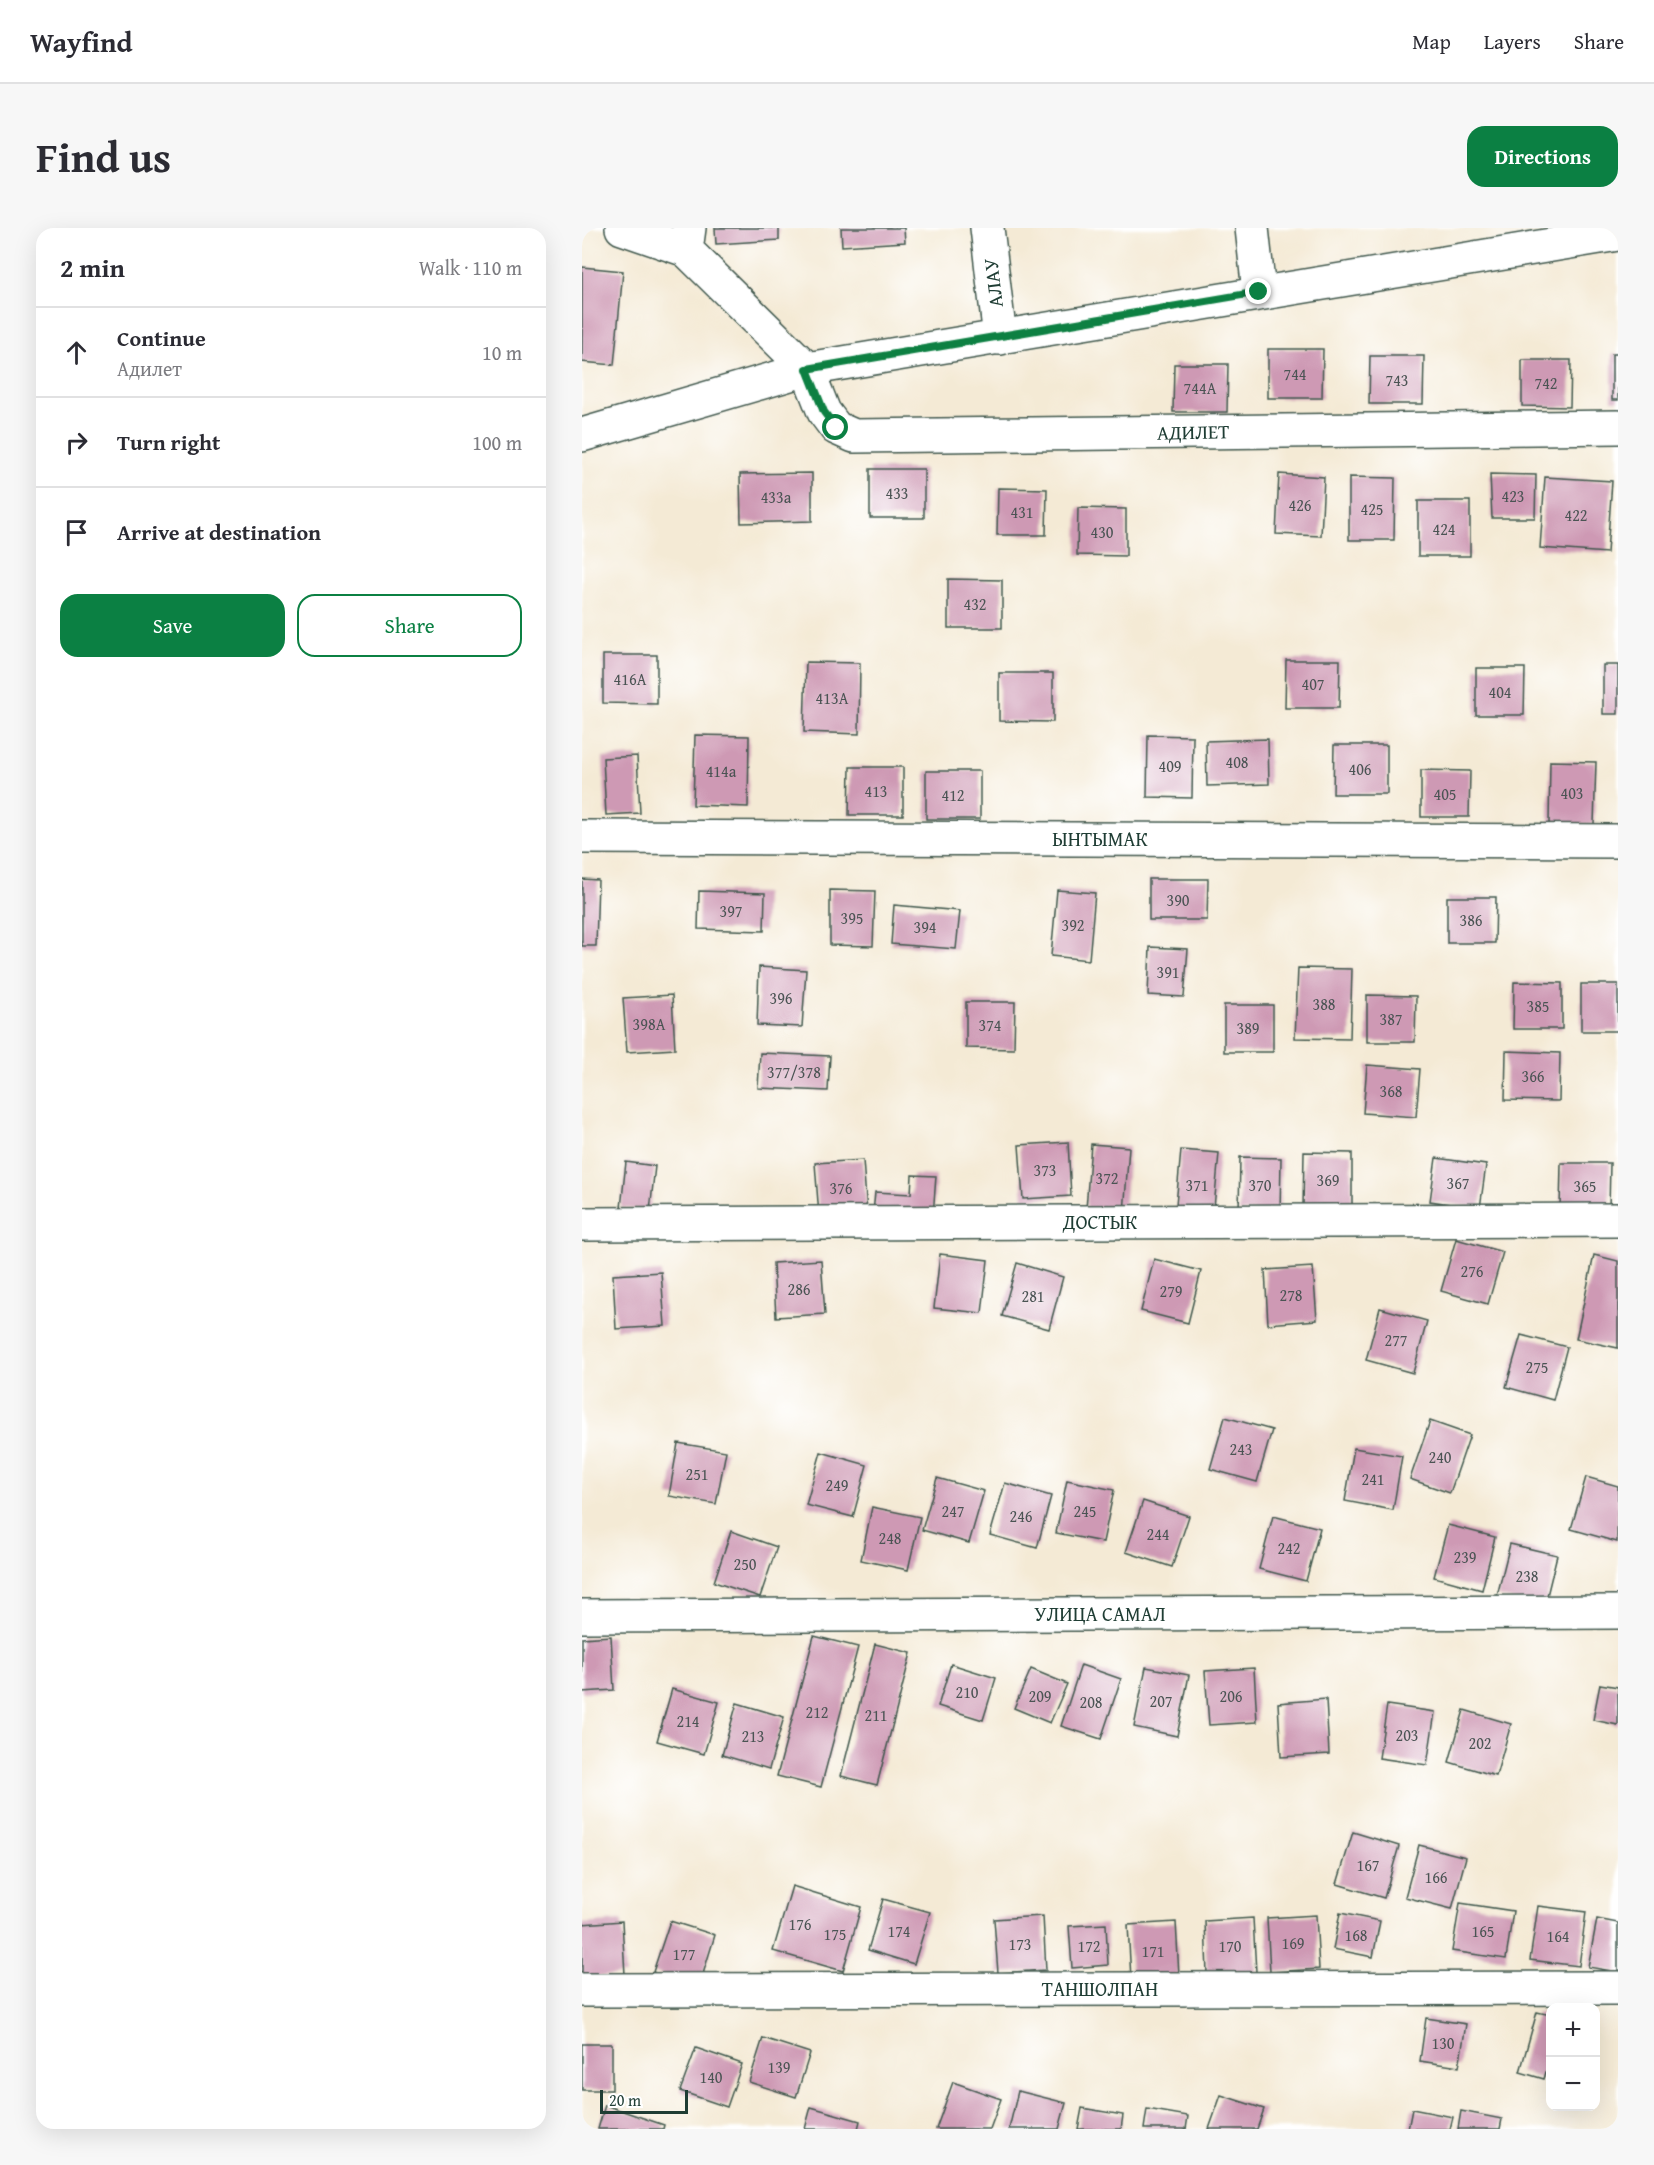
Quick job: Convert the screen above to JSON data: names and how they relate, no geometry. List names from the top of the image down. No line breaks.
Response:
{"streets":{"street":["АЛАУ","АДИЛЕТ","ЫНТЫМАК","ДОСТЫК","УЛИЦА САМАЛ","ТАНШОЛПАН"]},"house_numbers":["744","743","742","744А","433","423","433а","426","425","431","422","424","430","432","416А","407","404","413А","408","409","406","414а","413","403","405","412","390","397","395","386","392","394","391","396","388","385","387","398А","374","389","377/378","366","368","373","372","369","367","371","370","365","376","276","286","279","278","281","277","275","243","240","251","241","249","247","245","246","244","248","242","239","250","238","210","209","206","207","208","212","211","214","203","213","202","167","166","176","174","165","175","168","164","169","173","172","170","171","177","130","139","140"],"scale_bar":"20 m","page":{"header":"Wayfind","nav":["Map","Layers","Share"],"title":"Find us","buttons":["Directions",["Save","Share"]],"heading":["2 min","Walk · 110 m"],"list":[["Continue","Адилет","10 m"],["Turn right","100 m"],"Arrive at destination"],"map_buttons":["+","−"],"scale":"20 m"}}
